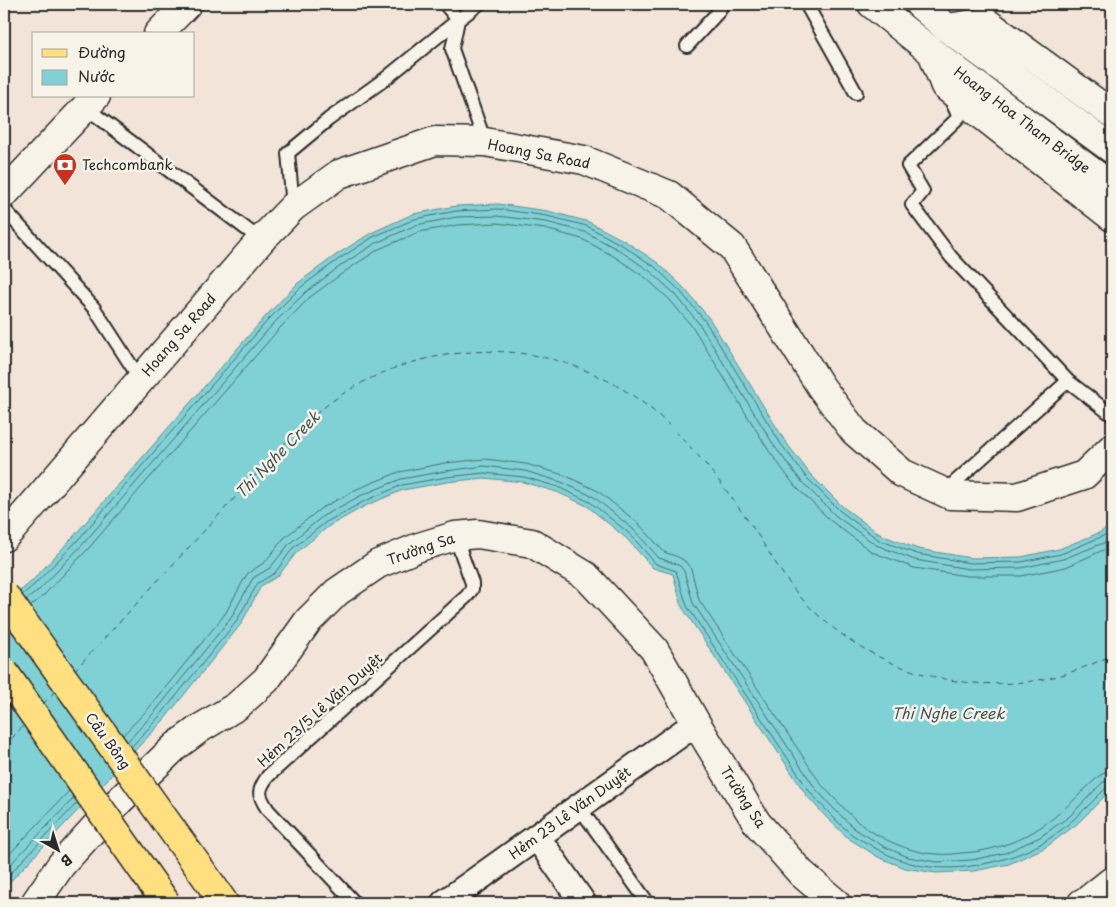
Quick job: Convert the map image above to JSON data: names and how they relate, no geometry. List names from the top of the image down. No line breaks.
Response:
{"streets":{"main road":["Cầu Bông"],"street":["Hoang Hoa Tham Bridge","Hoang Sa Road","Trường Sa","Hẻm 23 Lê Văn Duyệt"],"lane":["Hẻm 23/5 Lê Văn Duyệt"]},"crossings":[["Trường Sa","Hẻm 23/5 Lê Văn Duyệt"],["Trường Sa","Hẻm 23 Lê Văn Duyệt"]],"water":["Thi Nghe Creek"],"places":{"bank":["Techcombank"]},"legend":["Đường","Nước"],"north":"bottom right"}
